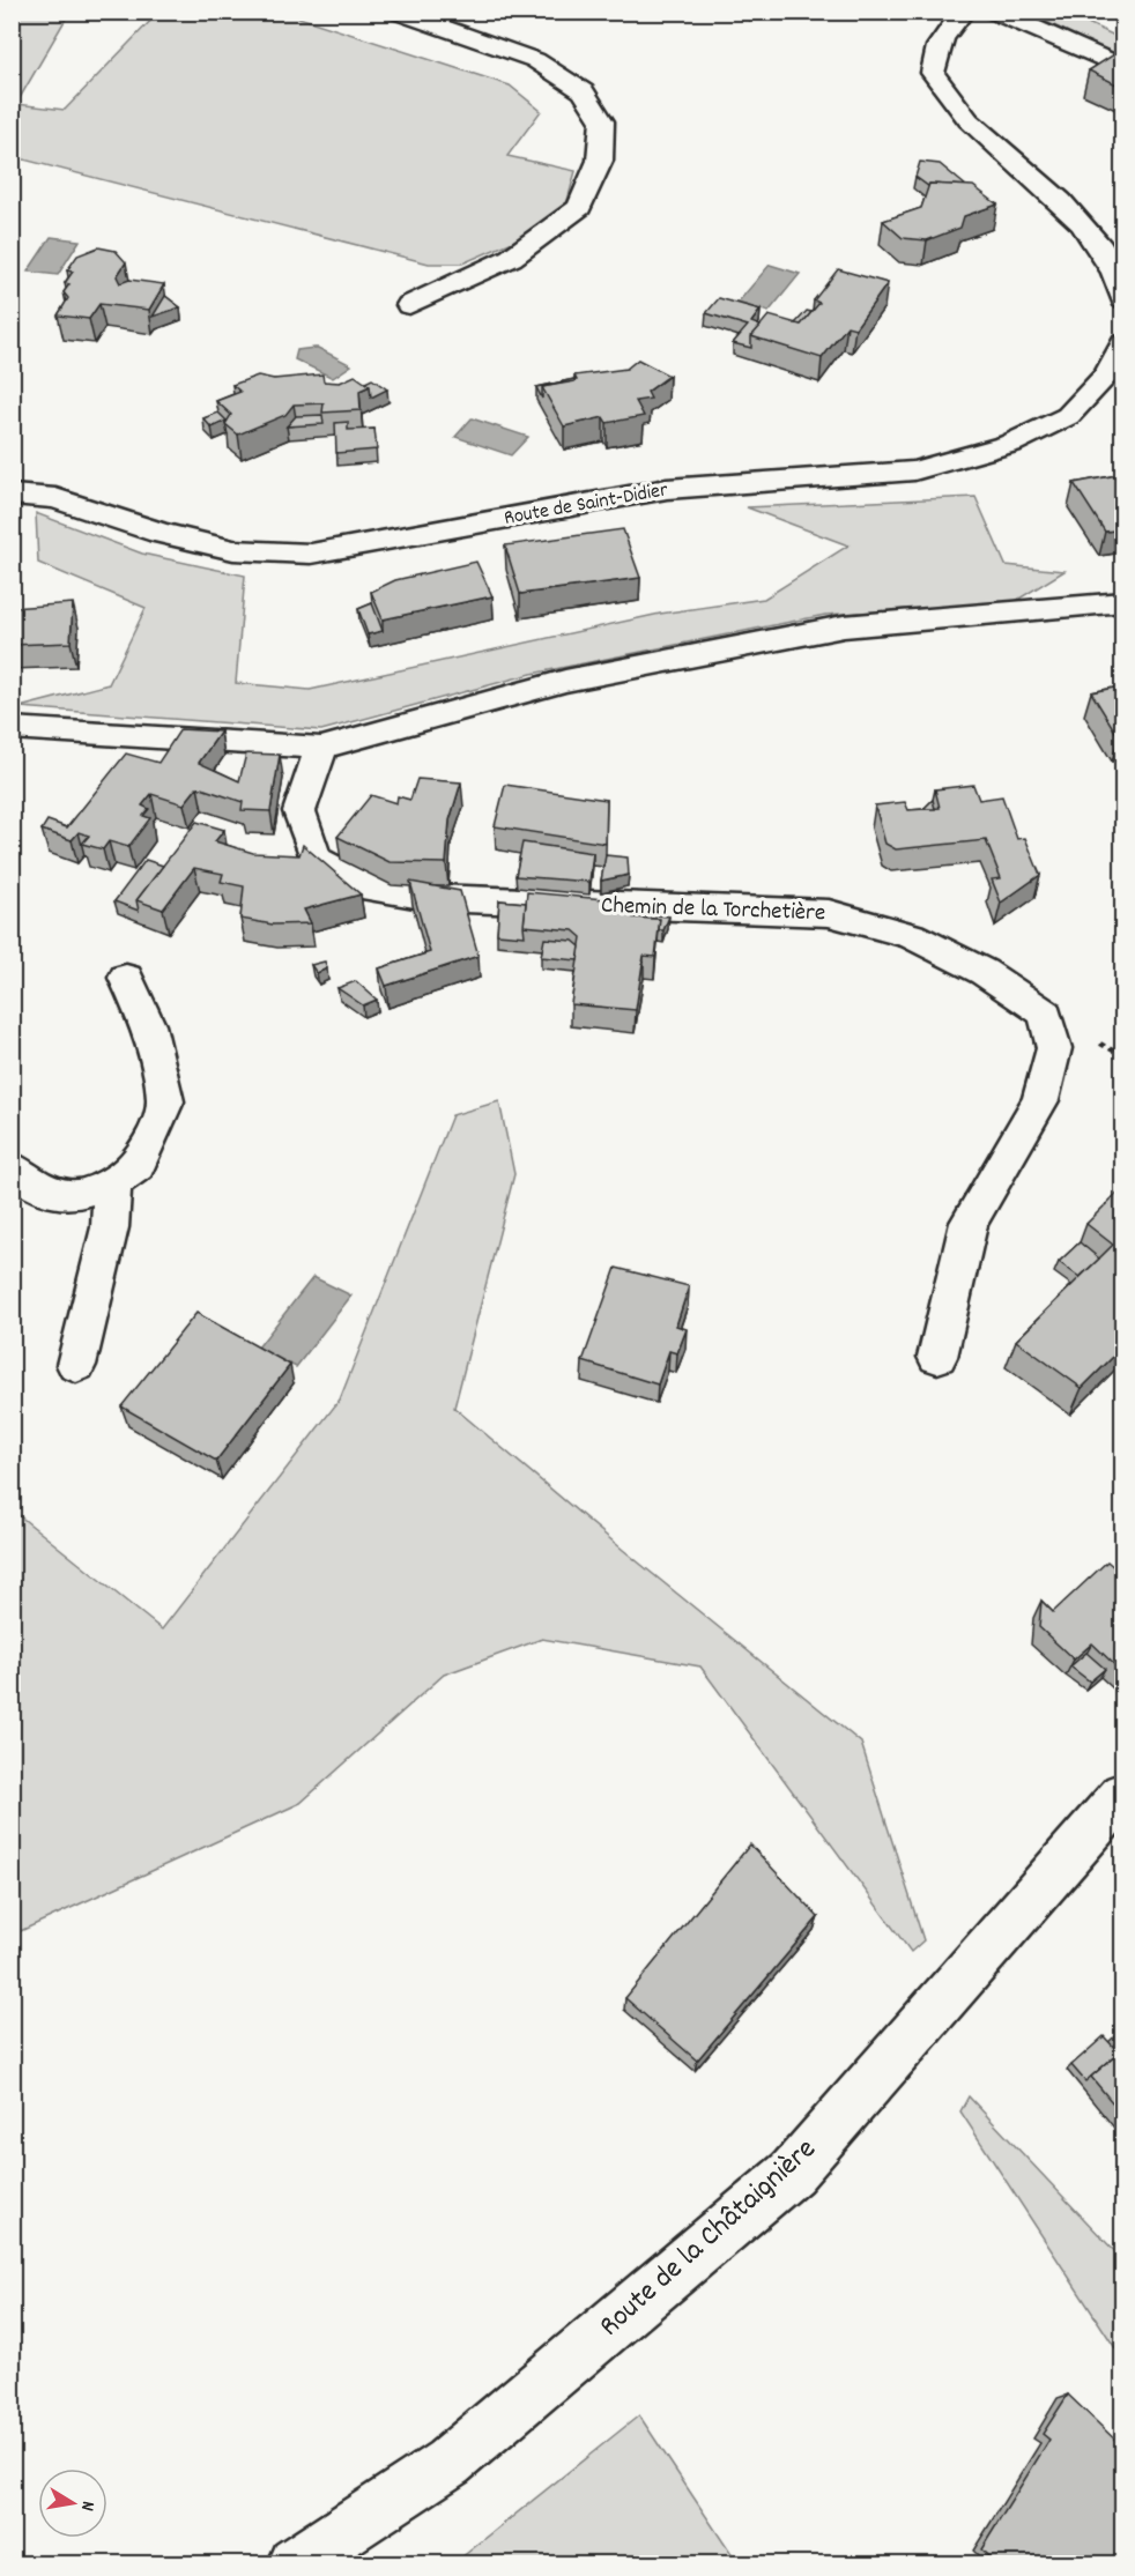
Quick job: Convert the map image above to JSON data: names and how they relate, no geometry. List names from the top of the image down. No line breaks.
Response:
{"streets":{"street":["Route de Saint-Didier","Chemin de la Torchetière","Route de la Châtaignière"]},"north":"right"}
